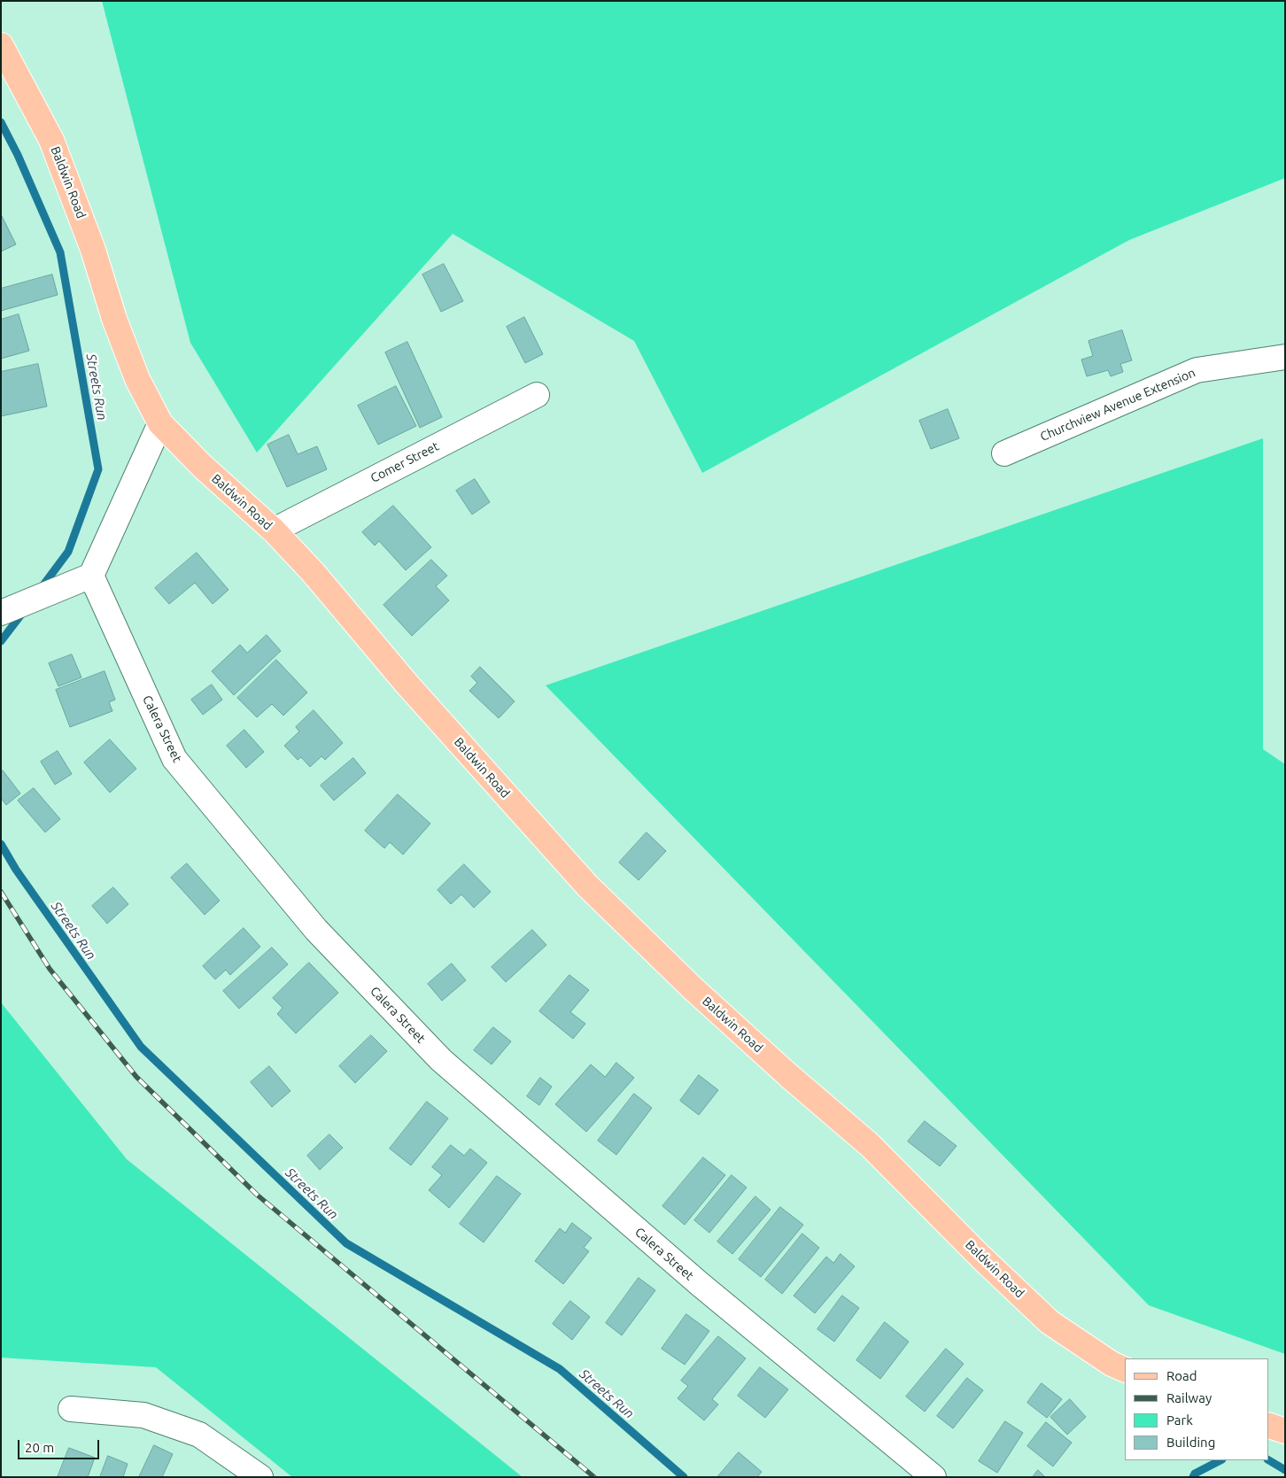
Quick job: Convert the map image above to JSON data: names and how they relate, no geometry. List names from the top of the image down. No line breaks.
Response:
{"streets":{"main road":["Baldwin Road"],"street":["Churchview Avenue Extension","Comer Street","Calera Street"]},"crossings":[["Baldwin Road","Comer Street"]],"water":["Streets Run"],"legend":["Road","Railway","Park","Building"],"scale_bar":"20 m"}
